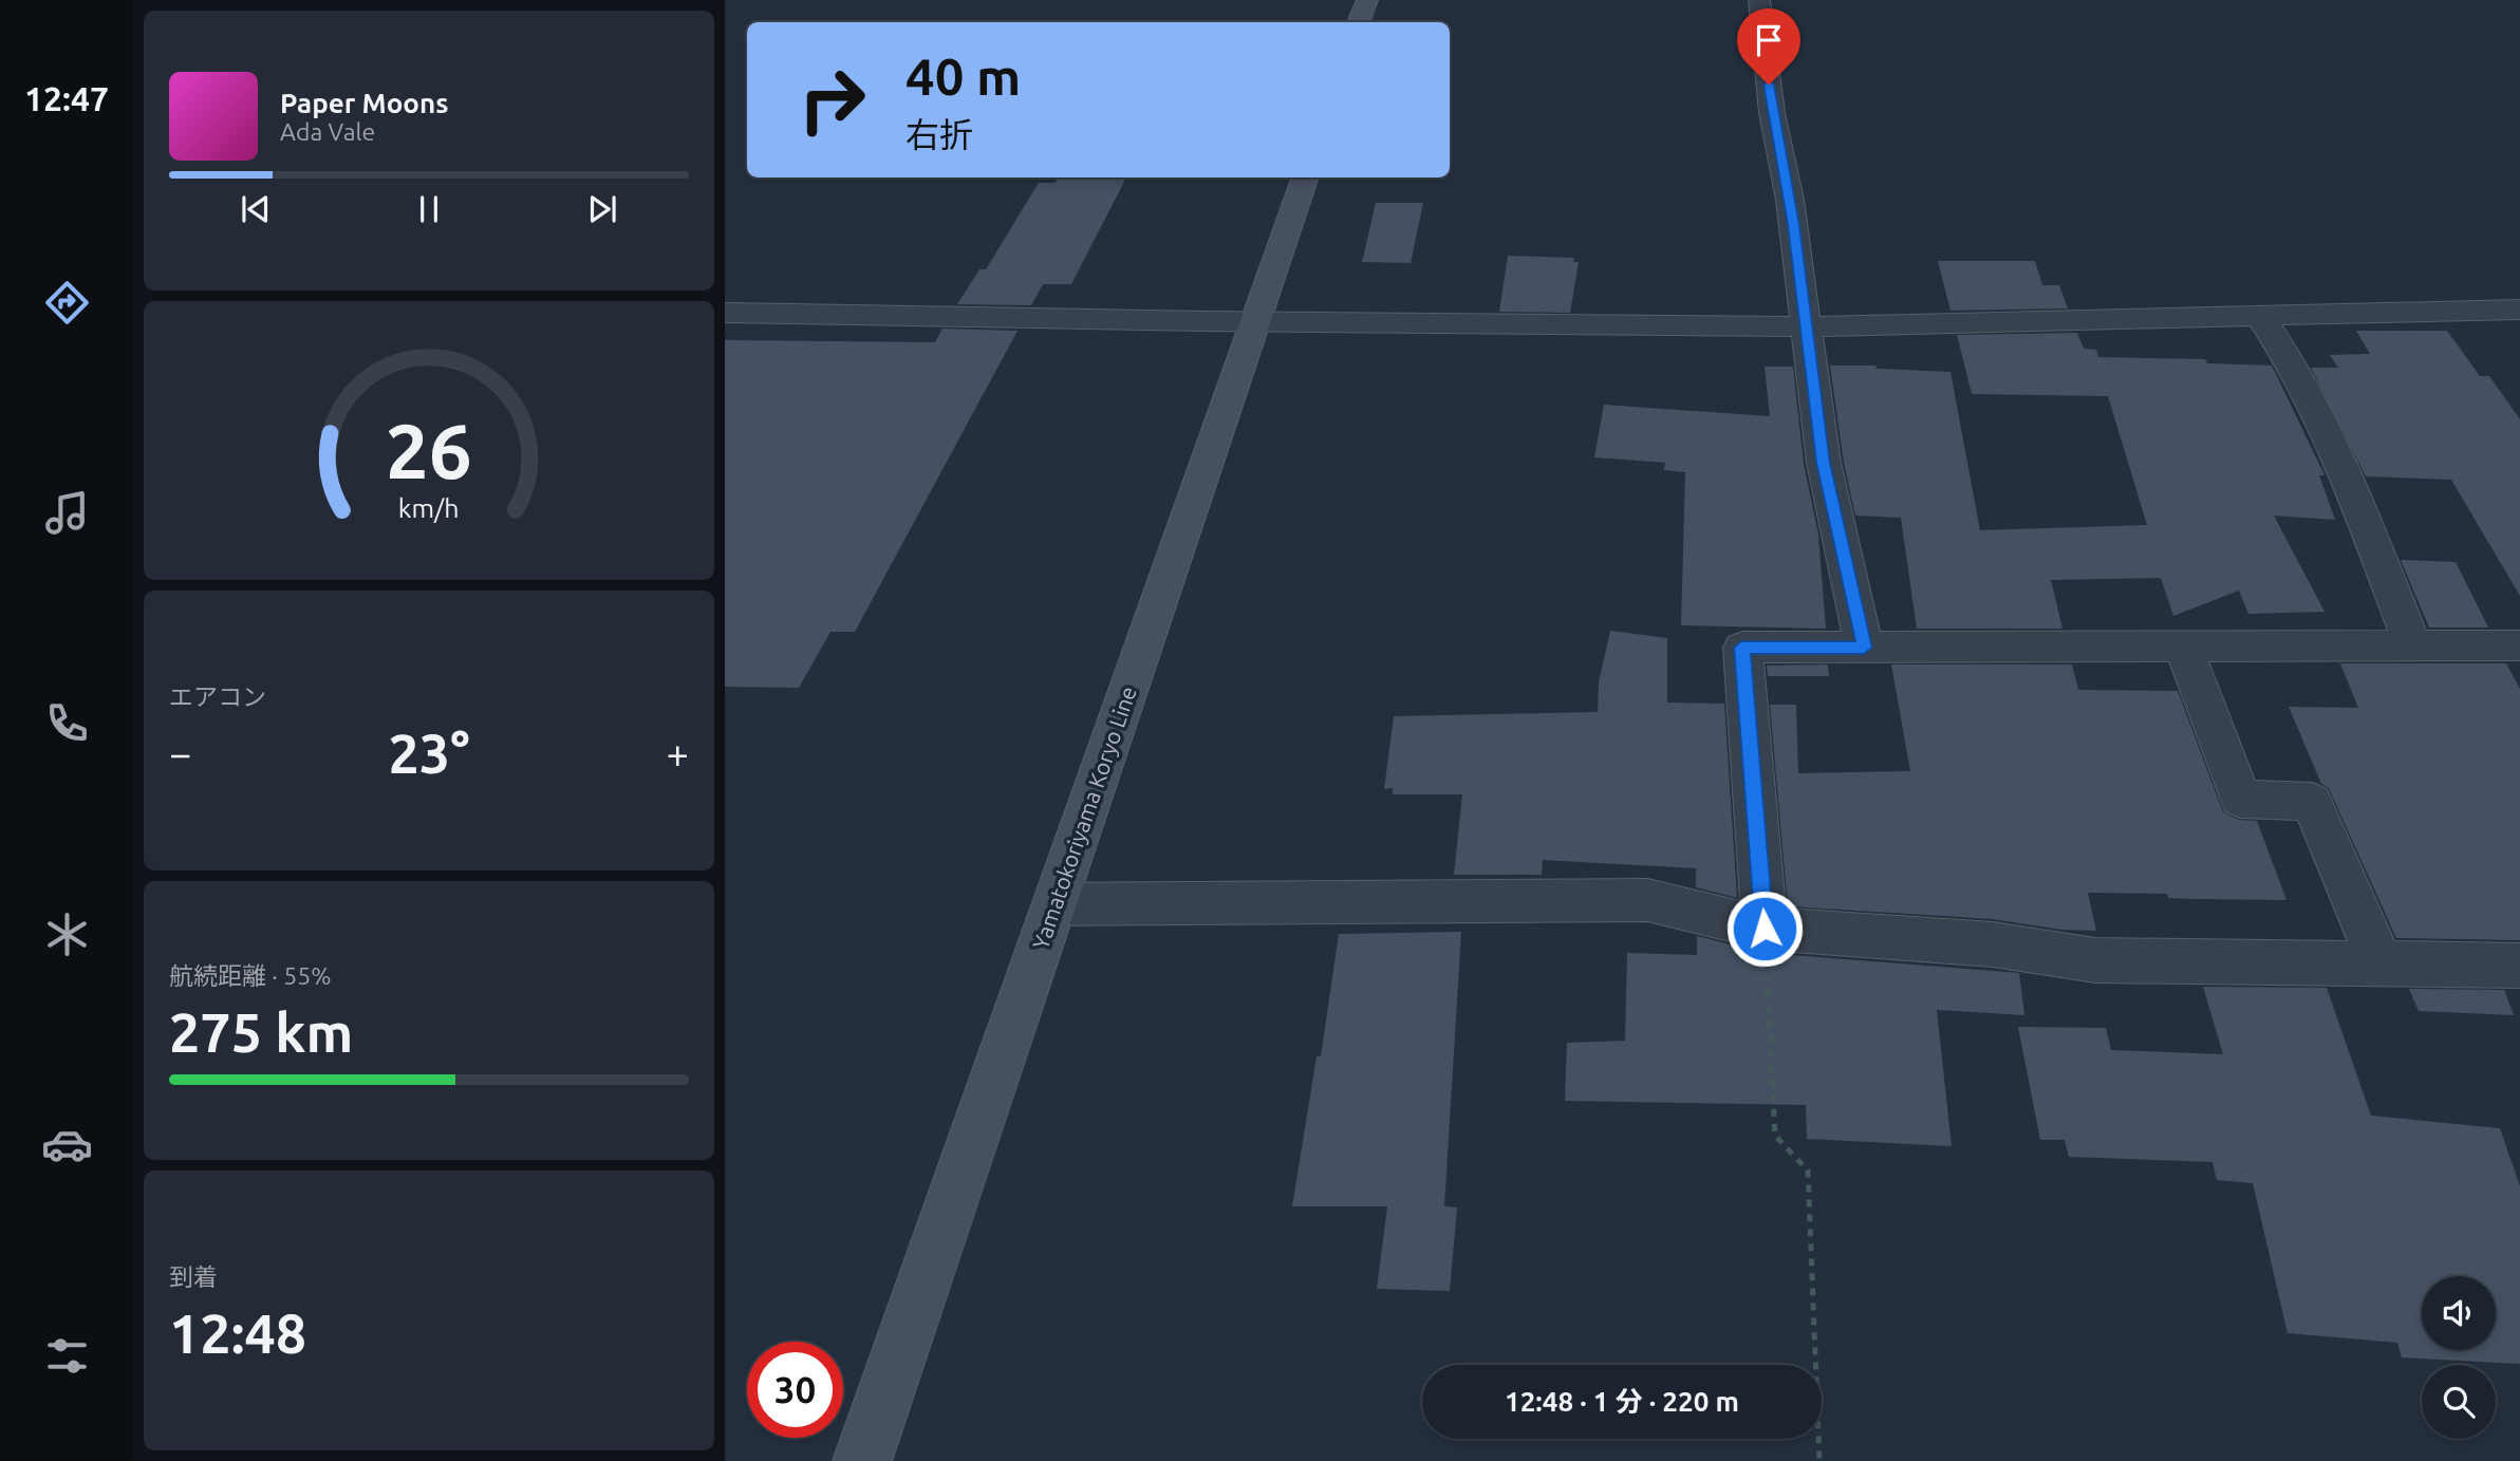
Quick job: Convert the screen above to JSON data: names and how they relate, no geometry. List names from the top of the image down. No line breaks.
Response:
{"streets":{"main road":["Yamatokoriyama Koryo Line"]},"page":{"tabs":"12:47","turn":["40 m","右折"],"song":["Paper Moons","Ada Vale"],"tile":["エアコン",["航続距離 · 55%","275 km"],["到着","12:48"]],"heat":["−","23°","+"],"limit":"30","trip":"12:48 · 1 分 · 220 m","gauge":["26","km/h"]}}
